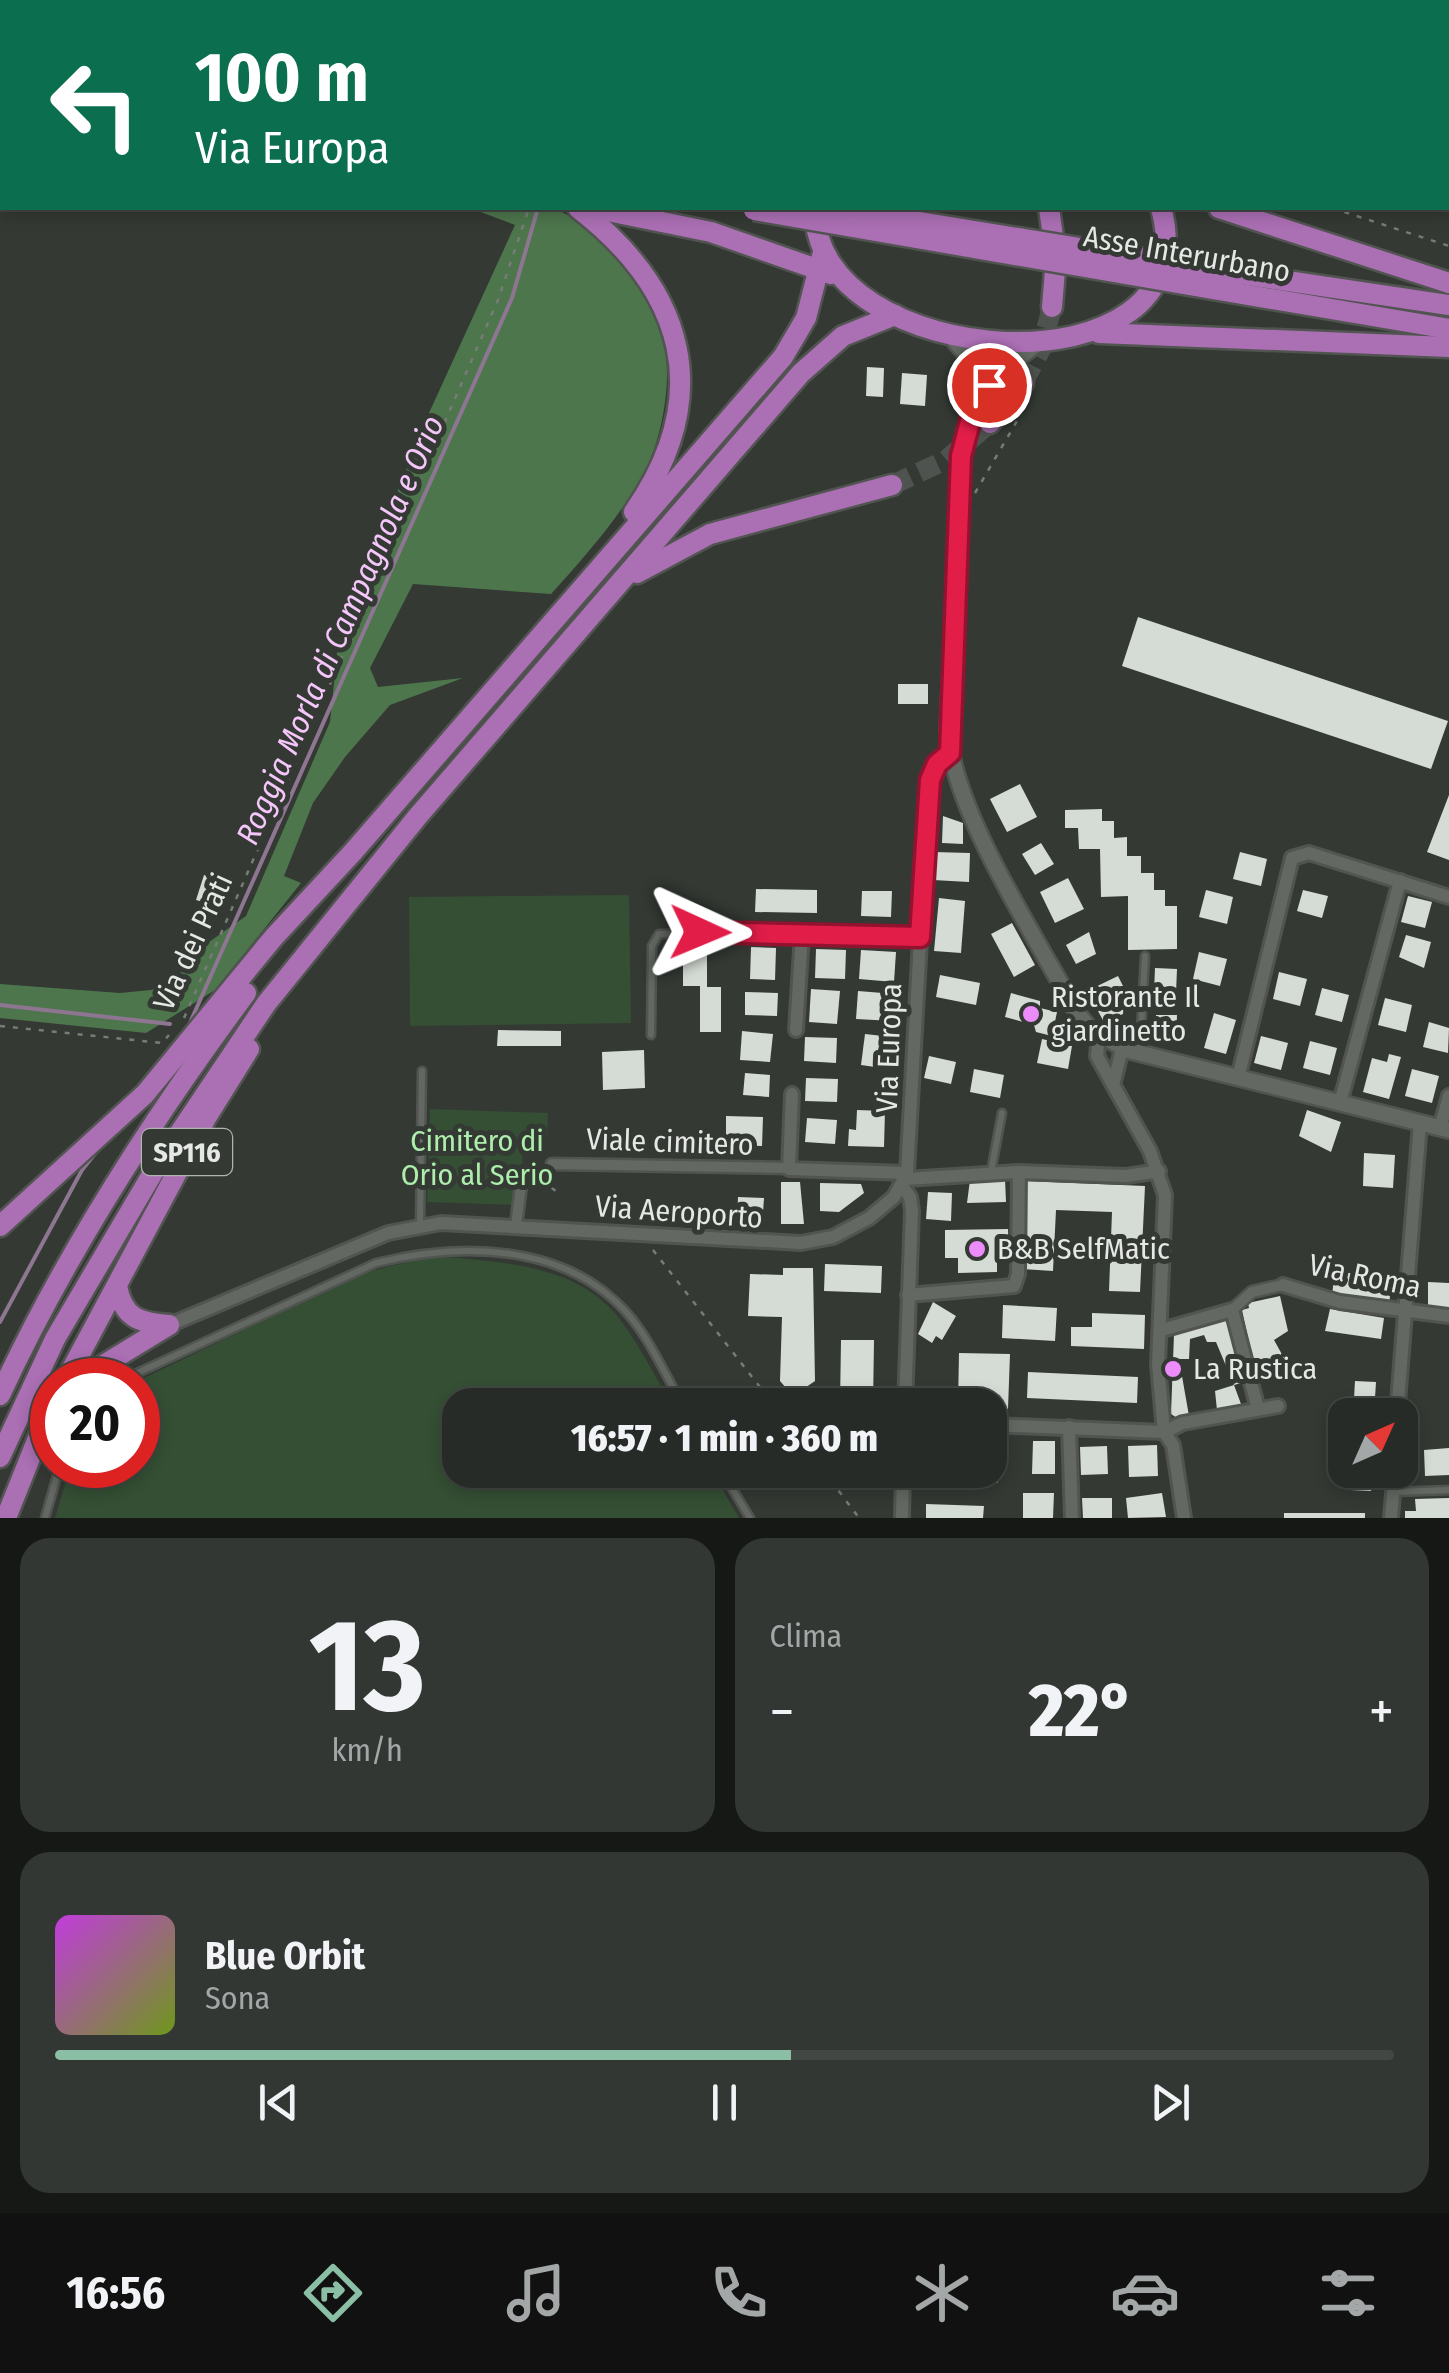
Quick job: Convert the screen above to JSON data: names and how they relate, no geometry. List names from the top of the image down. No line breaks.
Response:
{"streets":{"highway":["Asse Interurbano","SP116"],"street":["Via Europa","Viale cimitero","Via Aeroporto","Via Roma"],"path":["Via dei Prati"]},"crossings":[["Via Europa","Via Aeroporto"]],"water":["Roggia Morla di Campagnola e Orio"],"parks":["Cimitero di Orio al Serio"],"places":["Ristorante Il giardinetto","B&B SelfMatic","La Rustica"],"north":"top right","page":{"turn":["100 m","Via Europa"],"limit":"20","trip":"16:57 · 1 min · 360 m","tile":[["13","km/h"],"Clima"],"heat":["−","22°","+"],"song":["Blue Orbit","Sona"],"tabs":"16:56"}}
